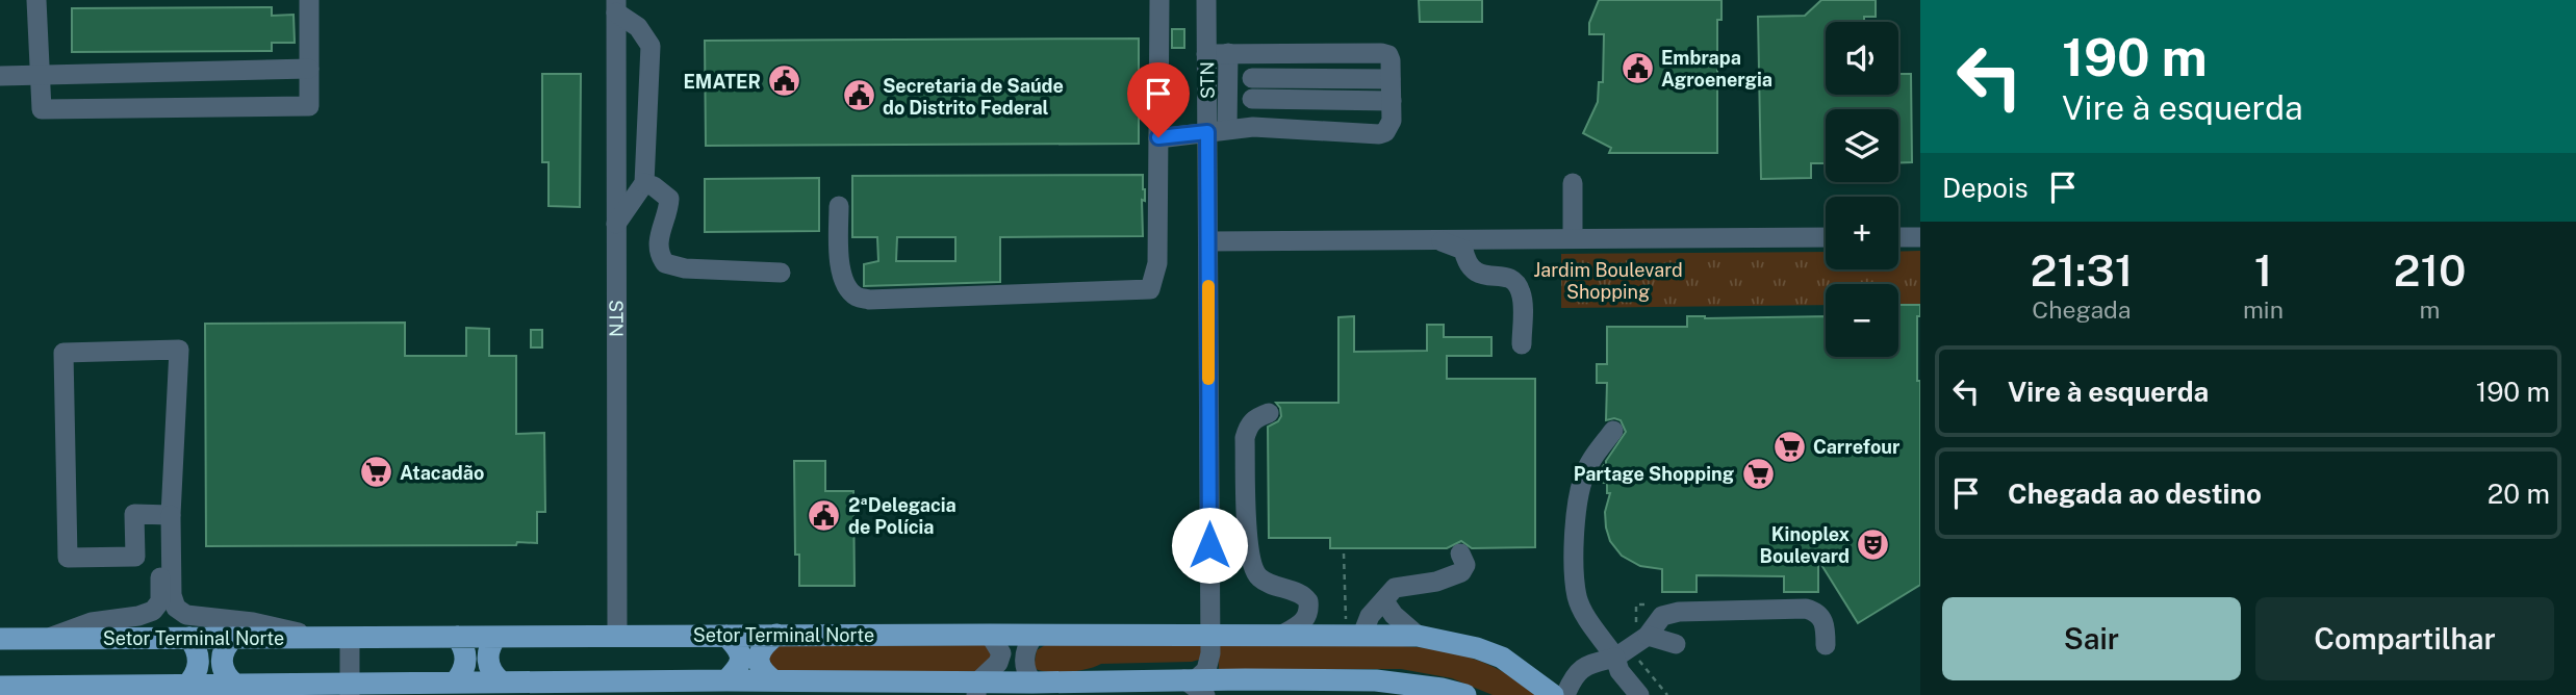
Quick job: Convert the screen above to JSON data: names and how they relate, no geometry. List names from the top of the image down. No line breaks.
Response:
{"streets":{"main road":["Setor Terminal Norte"],"street":["STN"]},"crossings":[["STN","Setor Terminal Norte"]],"parks":["Jardim Boulevard Shopping"],"places":{"public building":["Embrapa Agroenergia","EMATER","Secretaria de Saúde do Distrito Federal","2ªDelegacia de Polícia"],"supermarket":["Carrefour","Atacadão","Partage Shopping"],"theatre":["Kinoplex Boulevard"]},"page":{"turn":["190 m","Vire à esquerda"],"map_buttons":["+","−"],"then":"Depois","eta":["21:31","Chegada","1","min","210","m"],"list":[{"name":"Vire à esquerda","value":"190 m"},{"name":"Chegada ao destino","value":"20 m"}],"buttons":["Sair","Compartilhar"]}}
